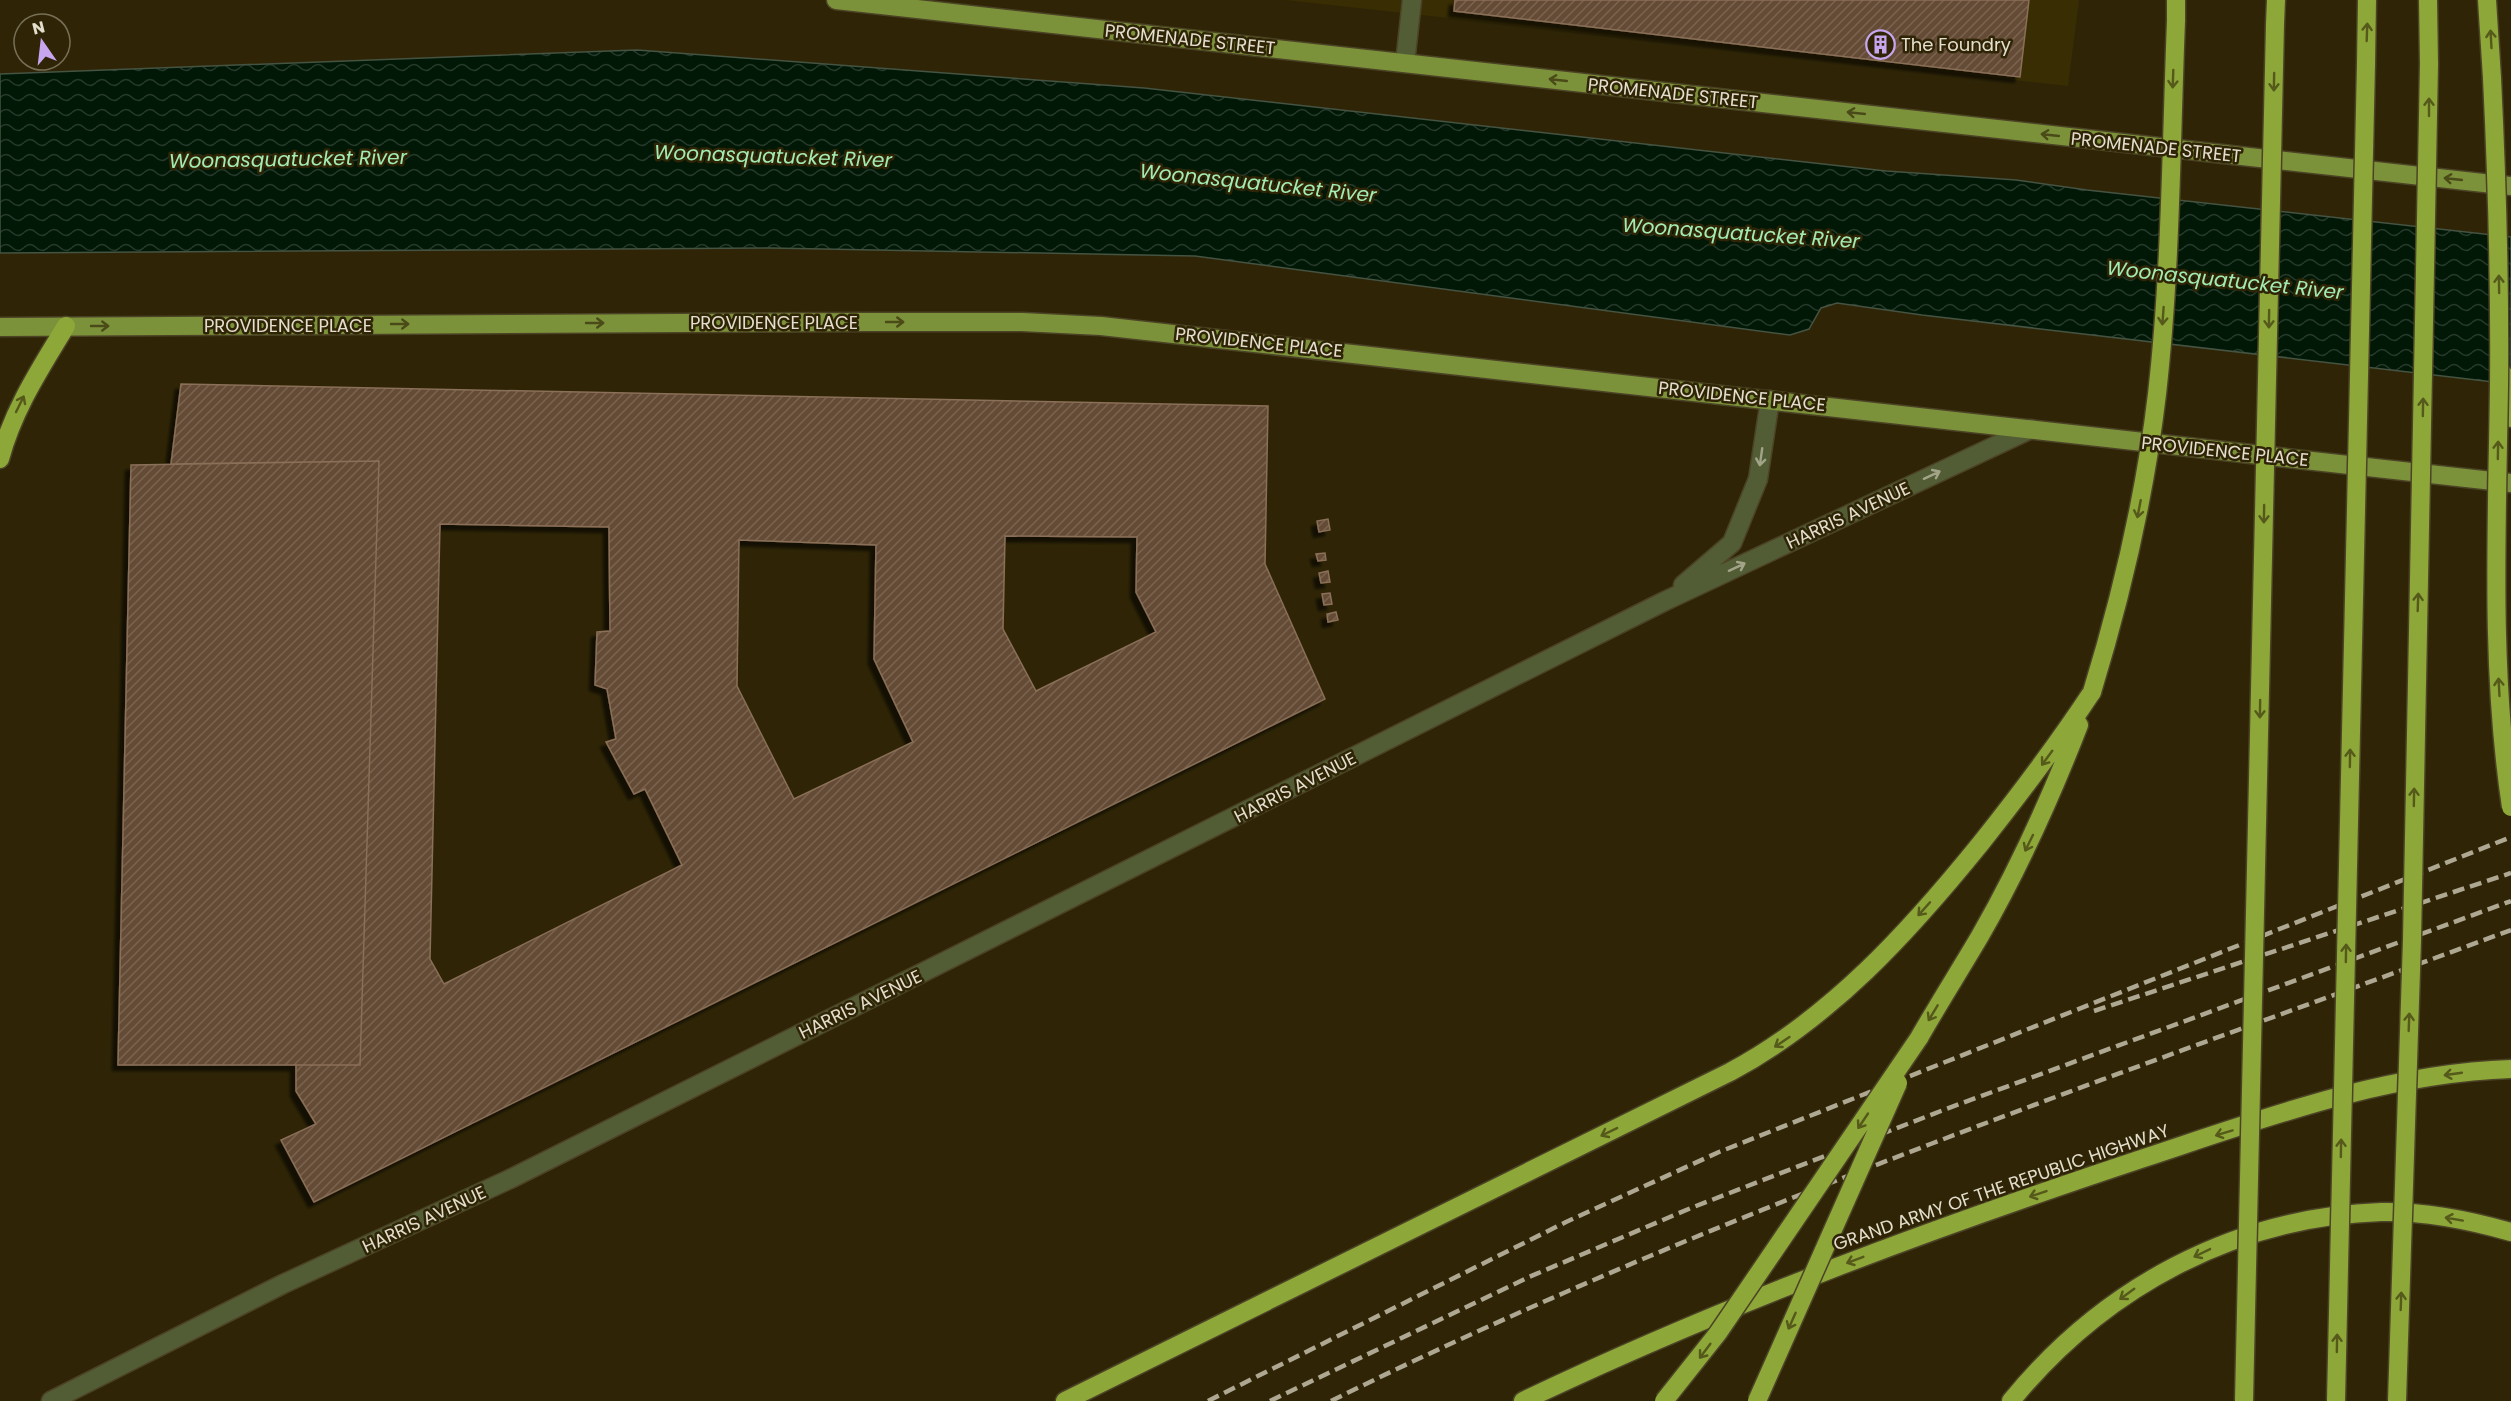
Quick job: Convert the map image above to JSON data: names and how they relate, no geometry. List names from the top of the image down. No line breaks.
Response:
{"streets":{"highway":["GRAND ARMY OF THE REPUBLIC HIGHWAY"],"main road":["PROMENADE STREET","PROVIDENCE PLACE"],"street":["HARRIS AVENUE"]},"crossings":[["PROVIDENCE PLACE","HARRIS AVENUE"]],"one_way":["PROMENADE STREET","PROVIDENCE PLACE"],"water":["Woonasquatucket River"],"places":{"building":["The Foundry"]},"north":"top"}
